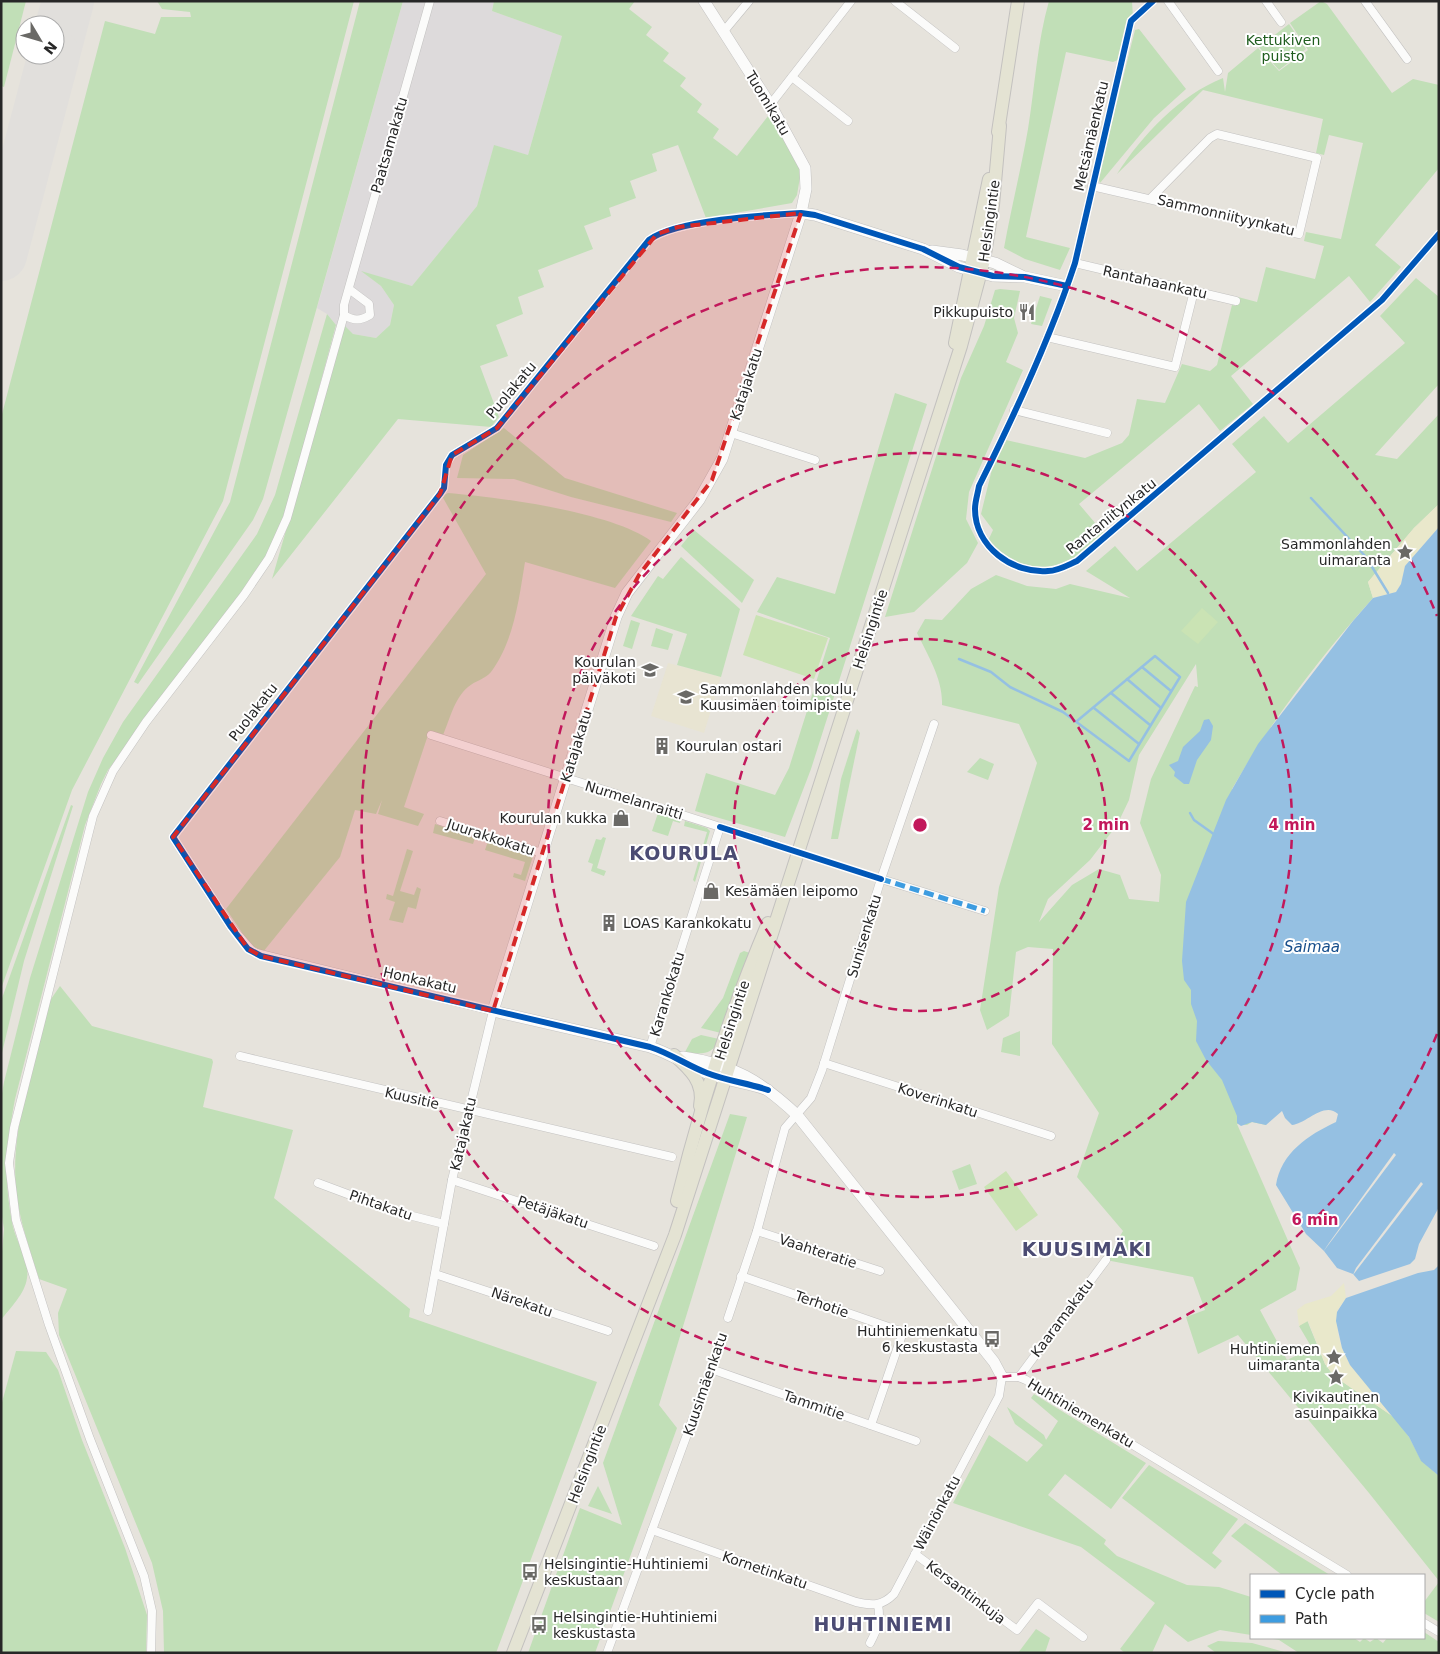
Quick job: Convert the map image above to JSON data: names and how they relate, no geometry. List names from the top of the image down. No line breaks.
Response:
{"streets":{"main road":["Helsingintie"],"street":["Tuomikatu","Metsämäenkatu","Paatsamakatu","Sammonniityynkatu","Rantahaankatu","Katajakatu","Puolakatu","Rantaniitynkatu","Nurmelanraitti","Juurakkokatu","Sunisenkatu","Honkakatu","Karankokatu","Kuusitie","Koverinkatu","Pihtakatu","Petäjäkatu","Vaahteratie","Närekatu","Terhotie","Kaaramakatu","Kuusimäenkatu","Tammitie","Huhtiniemenkatu","Wäinönkatu","Kornetinkatu","Kersantinkuja"]},"crossings":[["Tuomikatu","Katajakatu"],["Tuomikatu","Puolakatu"],["Metsämäenkatu","Sammonniityynkatu"],["Metsämäenkatu","Rantahaankatu"],["Metsämäenkatu","Rantaniitynkatu"],["Helsingintie","Puolakatu"],["Helsingintie","Honkakatu"],["Katajakatu","Puolakatu"],["Katajakatu","Nurmelanraitti"],["Katajakatu","Juurakkokatu"],["Katajakatu","Honkakatu"],["Katajakatu","Kuusitie"],["Katajakatu","Pihtakatu"],["Katajakatu","Petäjäkatu"],["Katajakatu","Närekatu"],["Puolakatu","Honkakatu"],["Nurmelanraitti","Karankokatu"],["Sunisenkatu","Koverinkatu"],["Sunisenkatu","Kuusimäenkatu"],["Honkakatu","Karankokatu"],["Vaahteratie","Kuusimäenkatu"],["Terhotie","Kuusimäenkatu"],["Terhotie","Tammitie"],["Kaaramakatu","Huhtiniemenkatu"],["Kuusimäenkatu","Tammitie"],["Kuusimäenkatu","Kornetinkatu"],["Huhtiniemenkatu","Wäinönkatu"],["Wäinönkatu","Kornetinkatu"],["Wäinönkatu","Kersantinkuja"]],"districts":["KOURULA","KUUSIMÄKI","HUHTINIEMI"],"water":["Saimaa"],"parks":["Kettukiven puisto"],"places":{"restaurant":["Pikkupuisto"],"place":["Sammonlahden uimaranta","Huhtiniemen uimaranta","Kivikautinen asuinpaikka"],"school or university":["Kourulan päiväkoti","Sammonlahden koulu, Kuusimäen toimipiste"],"building":["Kourulan ostari","LOAS Karankokatu"],"shop":["Kourulan kukka","Kesämäen leipomo"],"bus stop":["Huhtiniemenkatu 6 keskustasta","Helsingintie-Huhtiniemi keskustaan","Helsingintie-Huhtiniemi keskustasta"]},"legend":["Cycle path","Path"],"north":"bottom right","rings":["2 min","4 min","6 min"]}
